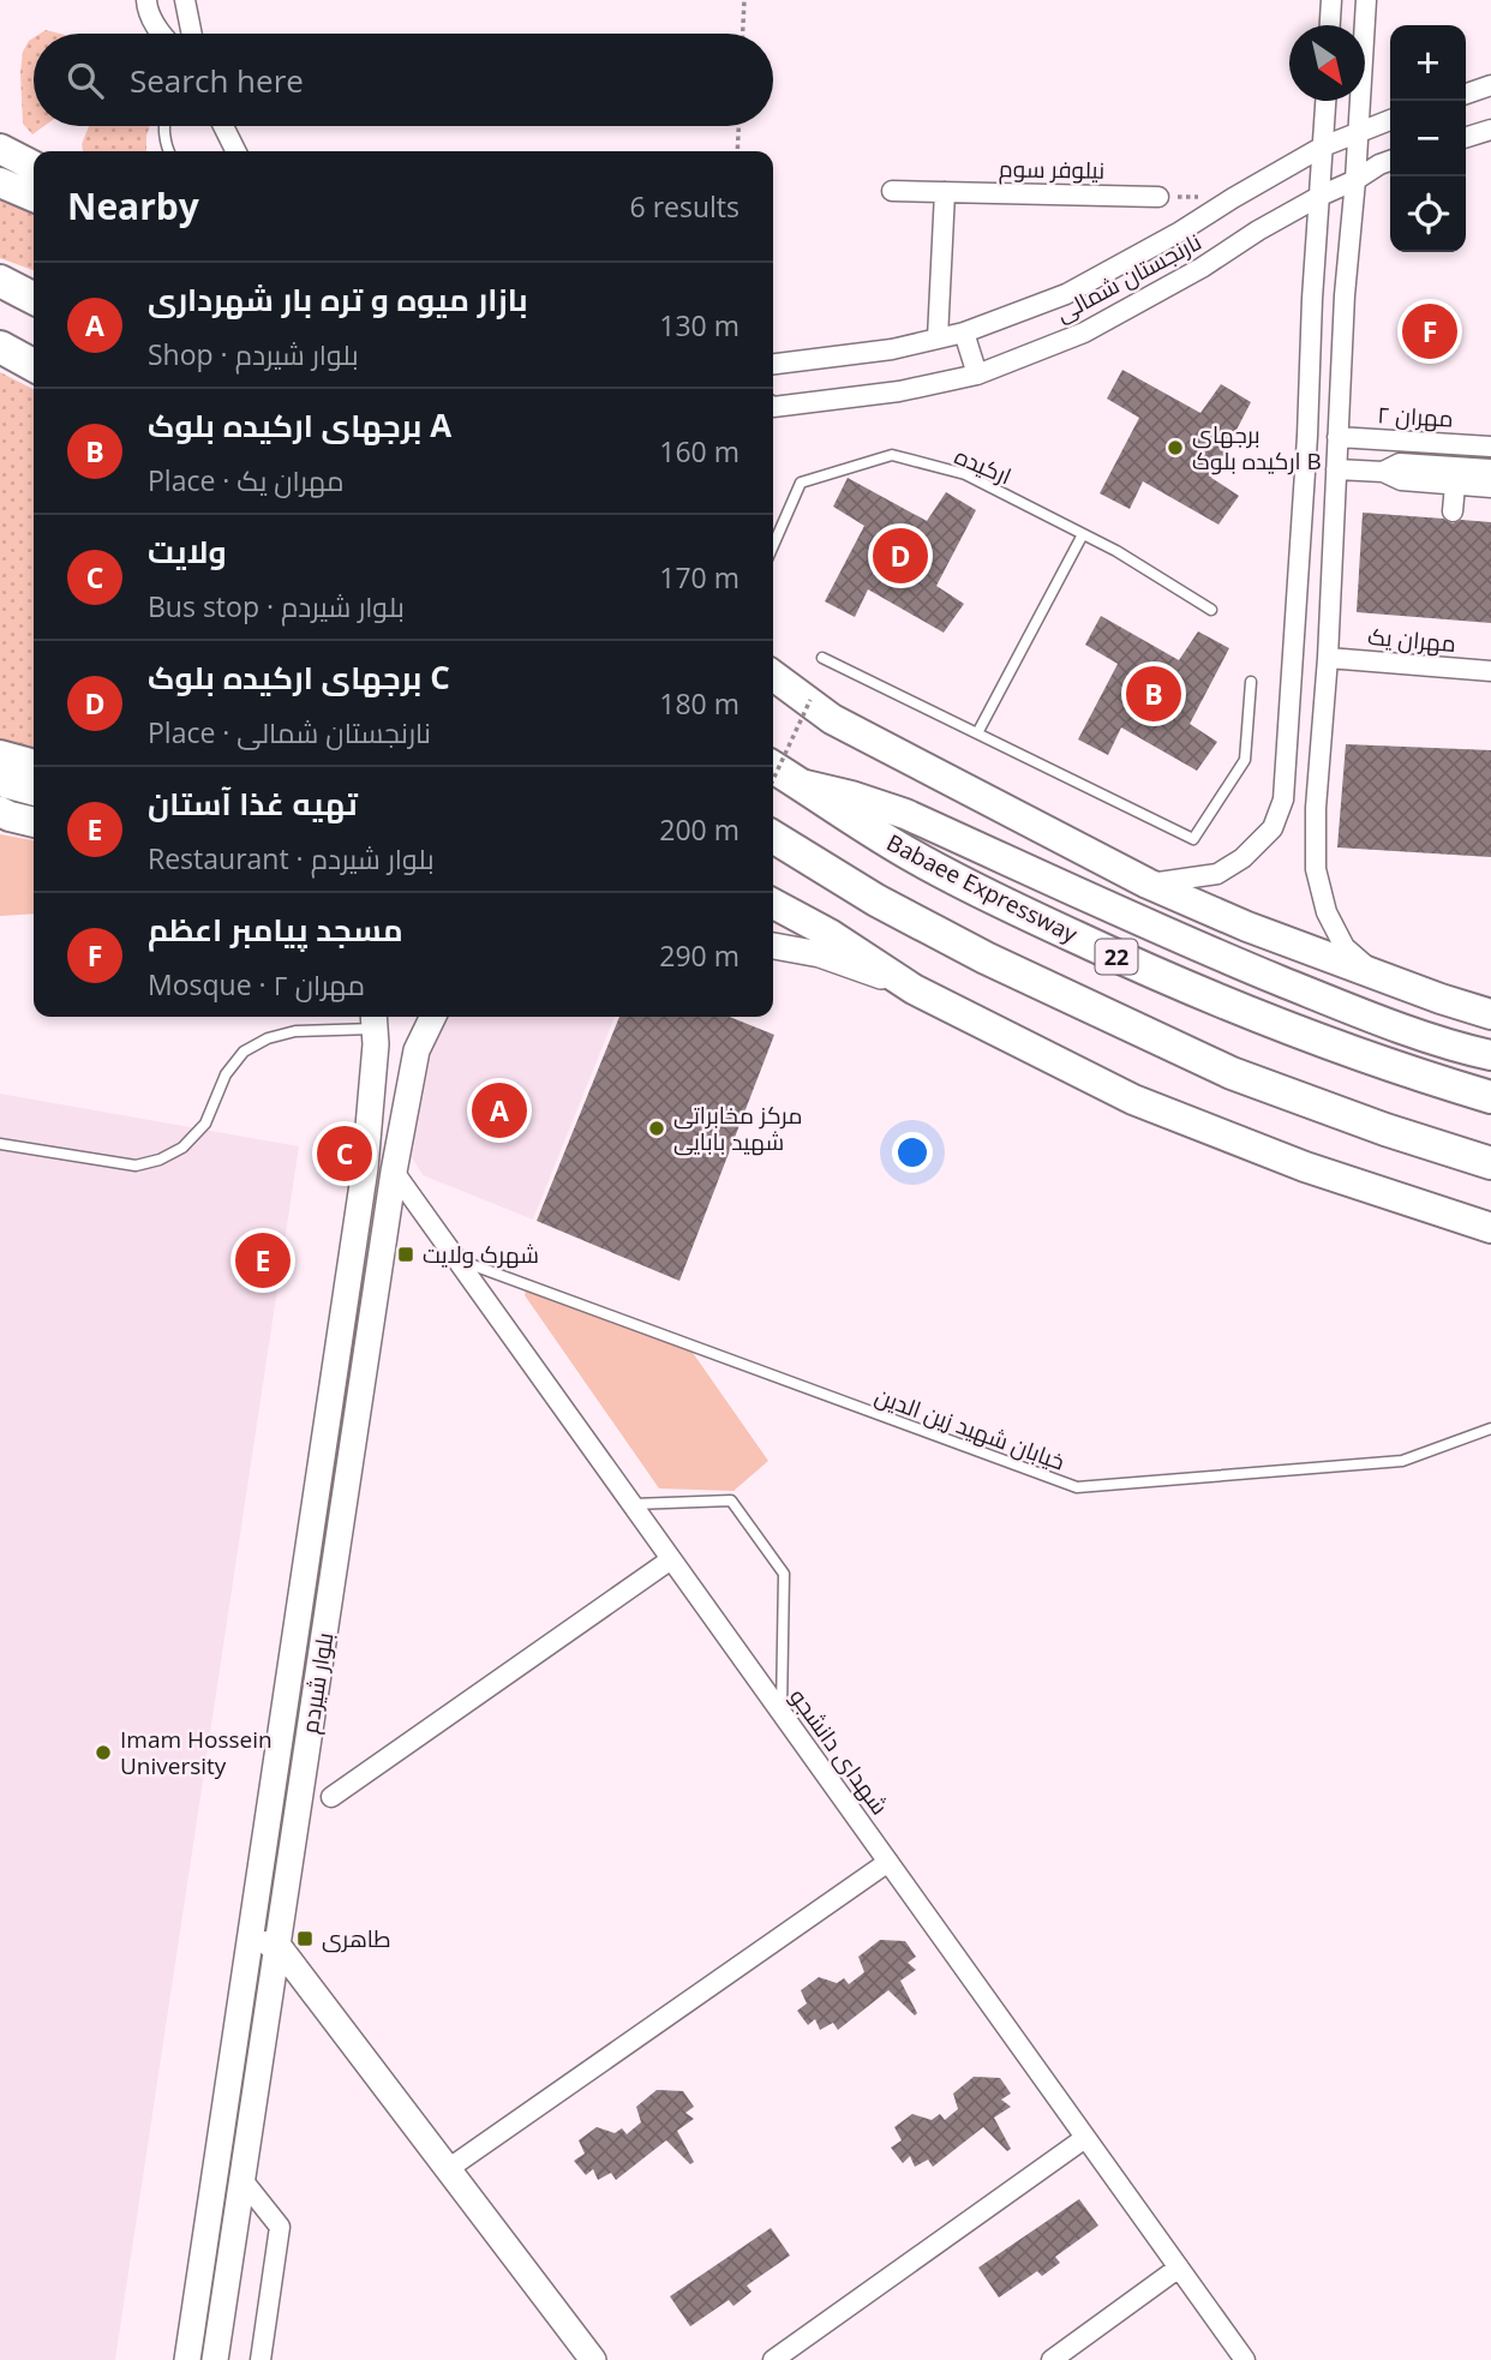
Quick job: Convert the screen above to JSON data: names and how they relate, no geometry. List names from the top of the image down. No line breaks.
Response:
{"streets":{"highway":["Babaee Expressway","22"],"main road":["بلوار شیردم"],"street":["نیلوفر سوم","نارنجستان شمالی","مهران ۲","مهران یک","شهدای دانشجو"],"lane":["ارکیده","خیابان شهید زین الدین"]},"crossings":[["خیابان شهید زین الدین","شهدای دانشجو"],["بلوار شیردم","شهدای دانشجو"]],"places":{"other":["برجهای ارکیده بلوک B","مرکز مخابراتی شهید بابایی","Imam Hossein University"],"transit":["شهرک ولایت","طاهری"]},"north":"bottom right","page":{"map_buttons":["+","−"],"search":"Search here","heading":["Nearby","6 results"],"list":[{"mark":"A","name":"بازار میوه و تره بار شهرداری","note":"Shop · بلوار شیردم","value":"130 m"},{"mark":"B","name":"برجهای ارکیده بلوک A","note":"Place · مهران یک","value":"160 m"},{"mark":"C","name":"ولایت","note":"Bus stop · بلوار شیردم","value":"170 m"},{"mark":"D","name":"برجهای ارکیده بلوک C","note":"Place · نارنجستان شمالی","value":"180 m"},{"mark":"E","name":"تهیه غذا آستان","note":"Restaurant · بلوار شیردم","value":"200 m"},{"mark":"F","name":"مسجد پیامبر اعظم","note":"Mosque · مهران ۲","value":"290 m"}],"pins":["F","D","B","A","C","E"]}}
